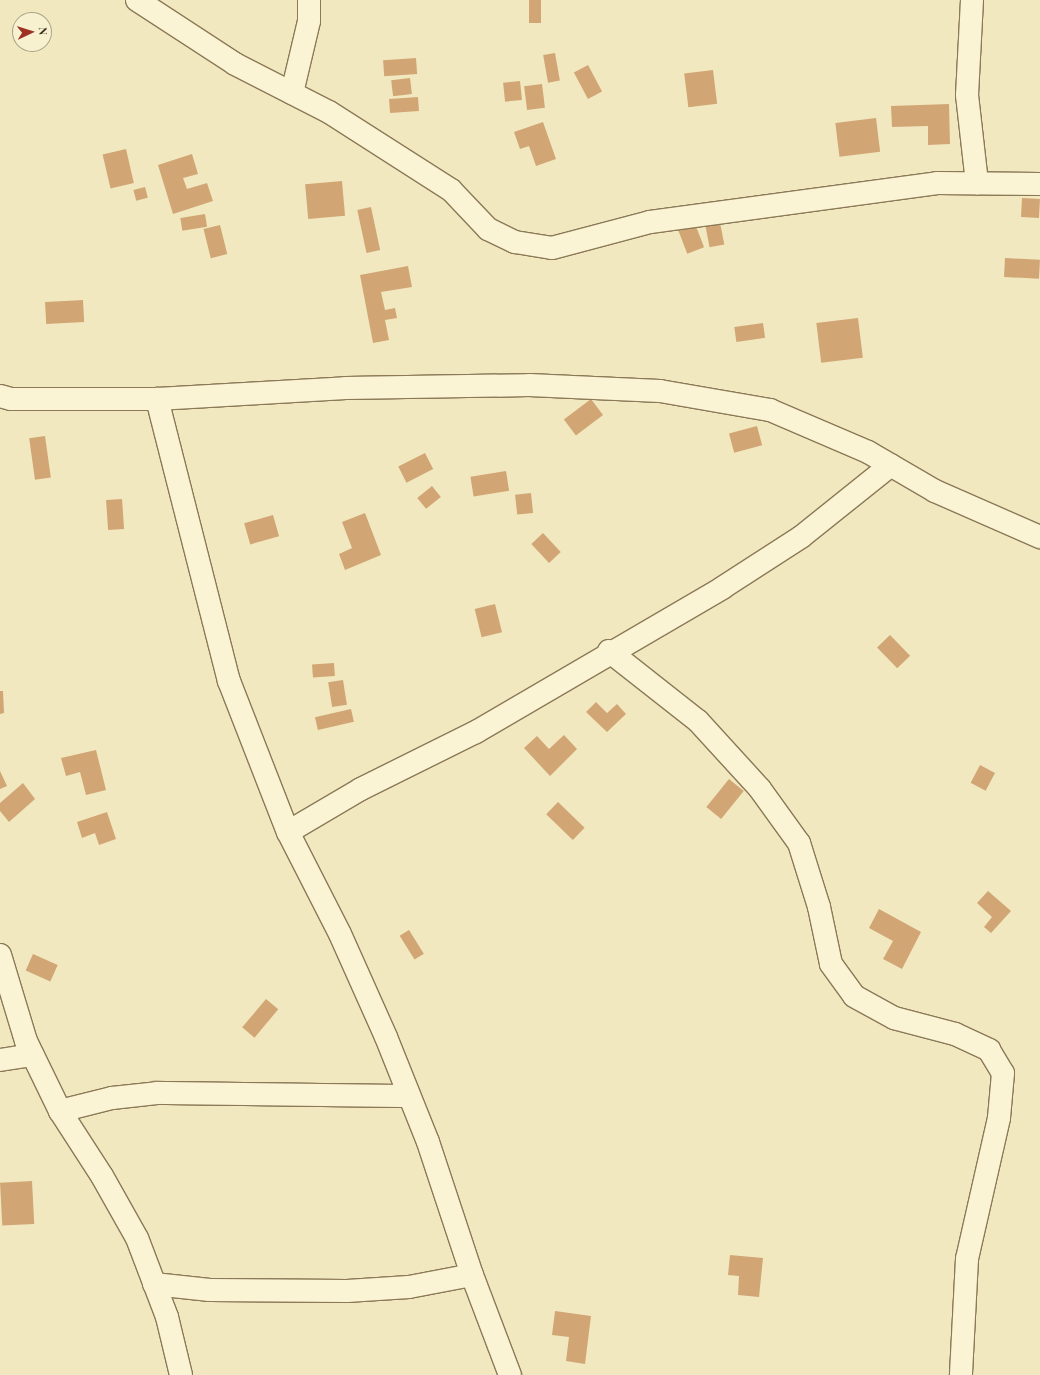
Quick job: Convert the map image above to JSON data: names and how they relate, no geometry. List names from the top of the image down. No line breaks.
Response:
{"north":"right"}
